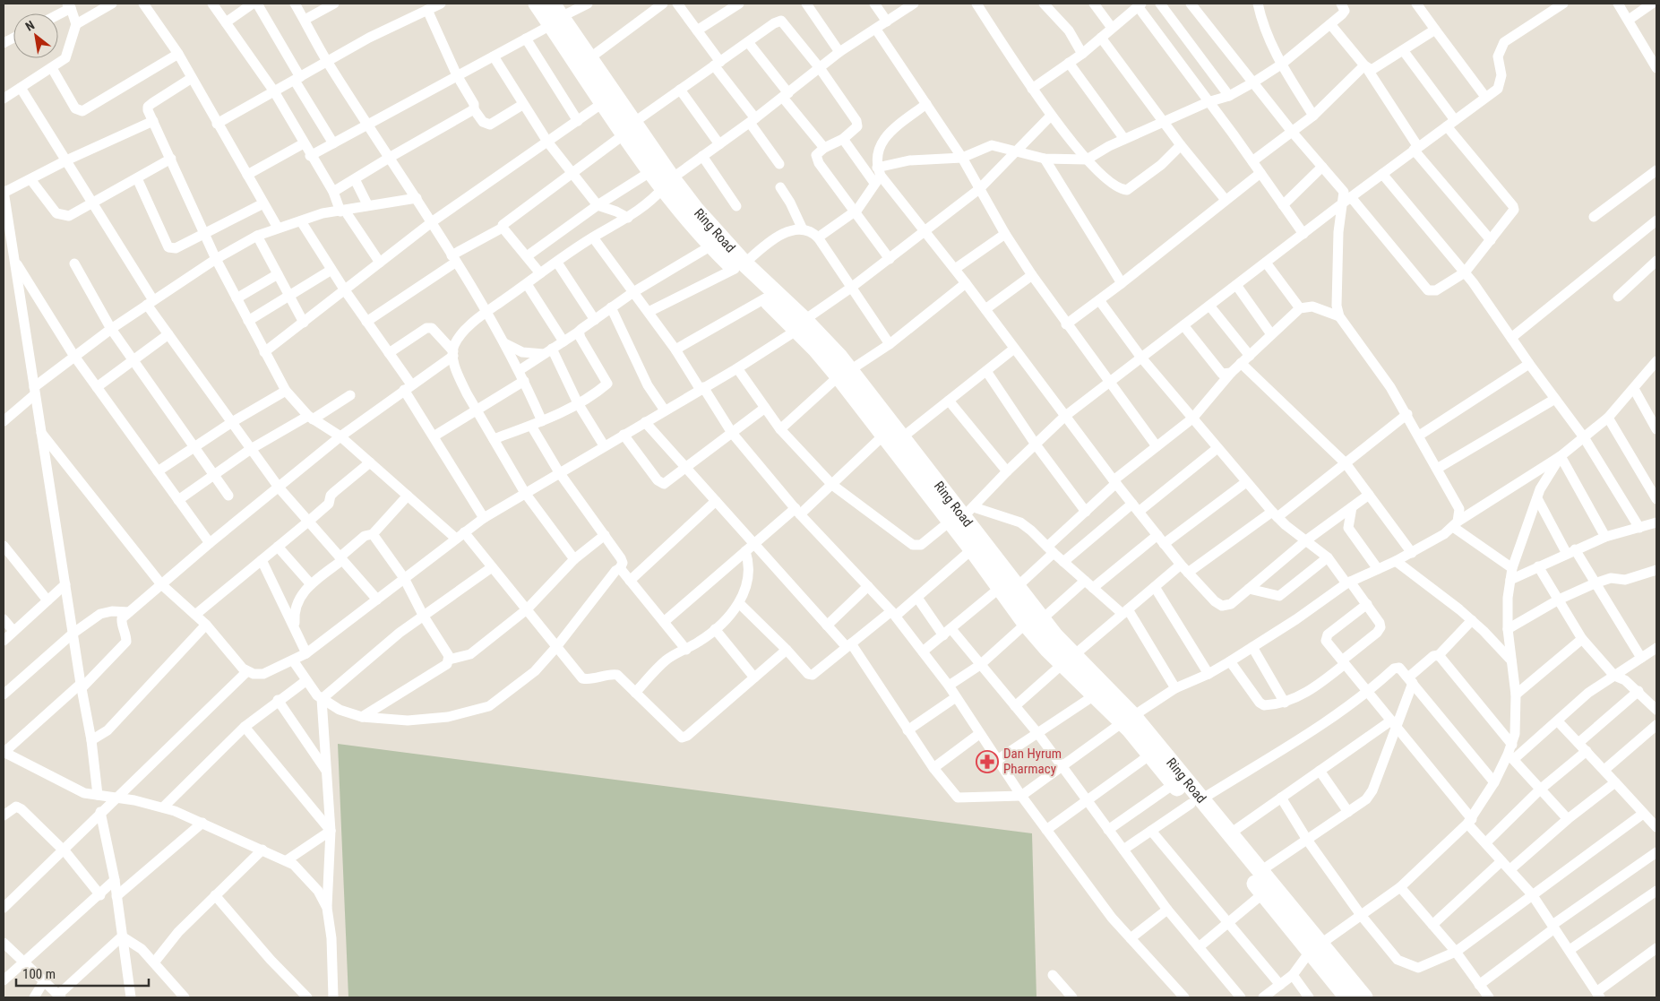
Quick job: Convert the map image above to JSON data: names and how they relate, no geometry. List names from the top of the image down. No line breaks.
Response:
{"streets":{"main road":["Ring Road"]},"places":{"pharmacy":["Dan Hyrum Pharmacy"]},"scale_bar":"100 m","north":"top left"}
